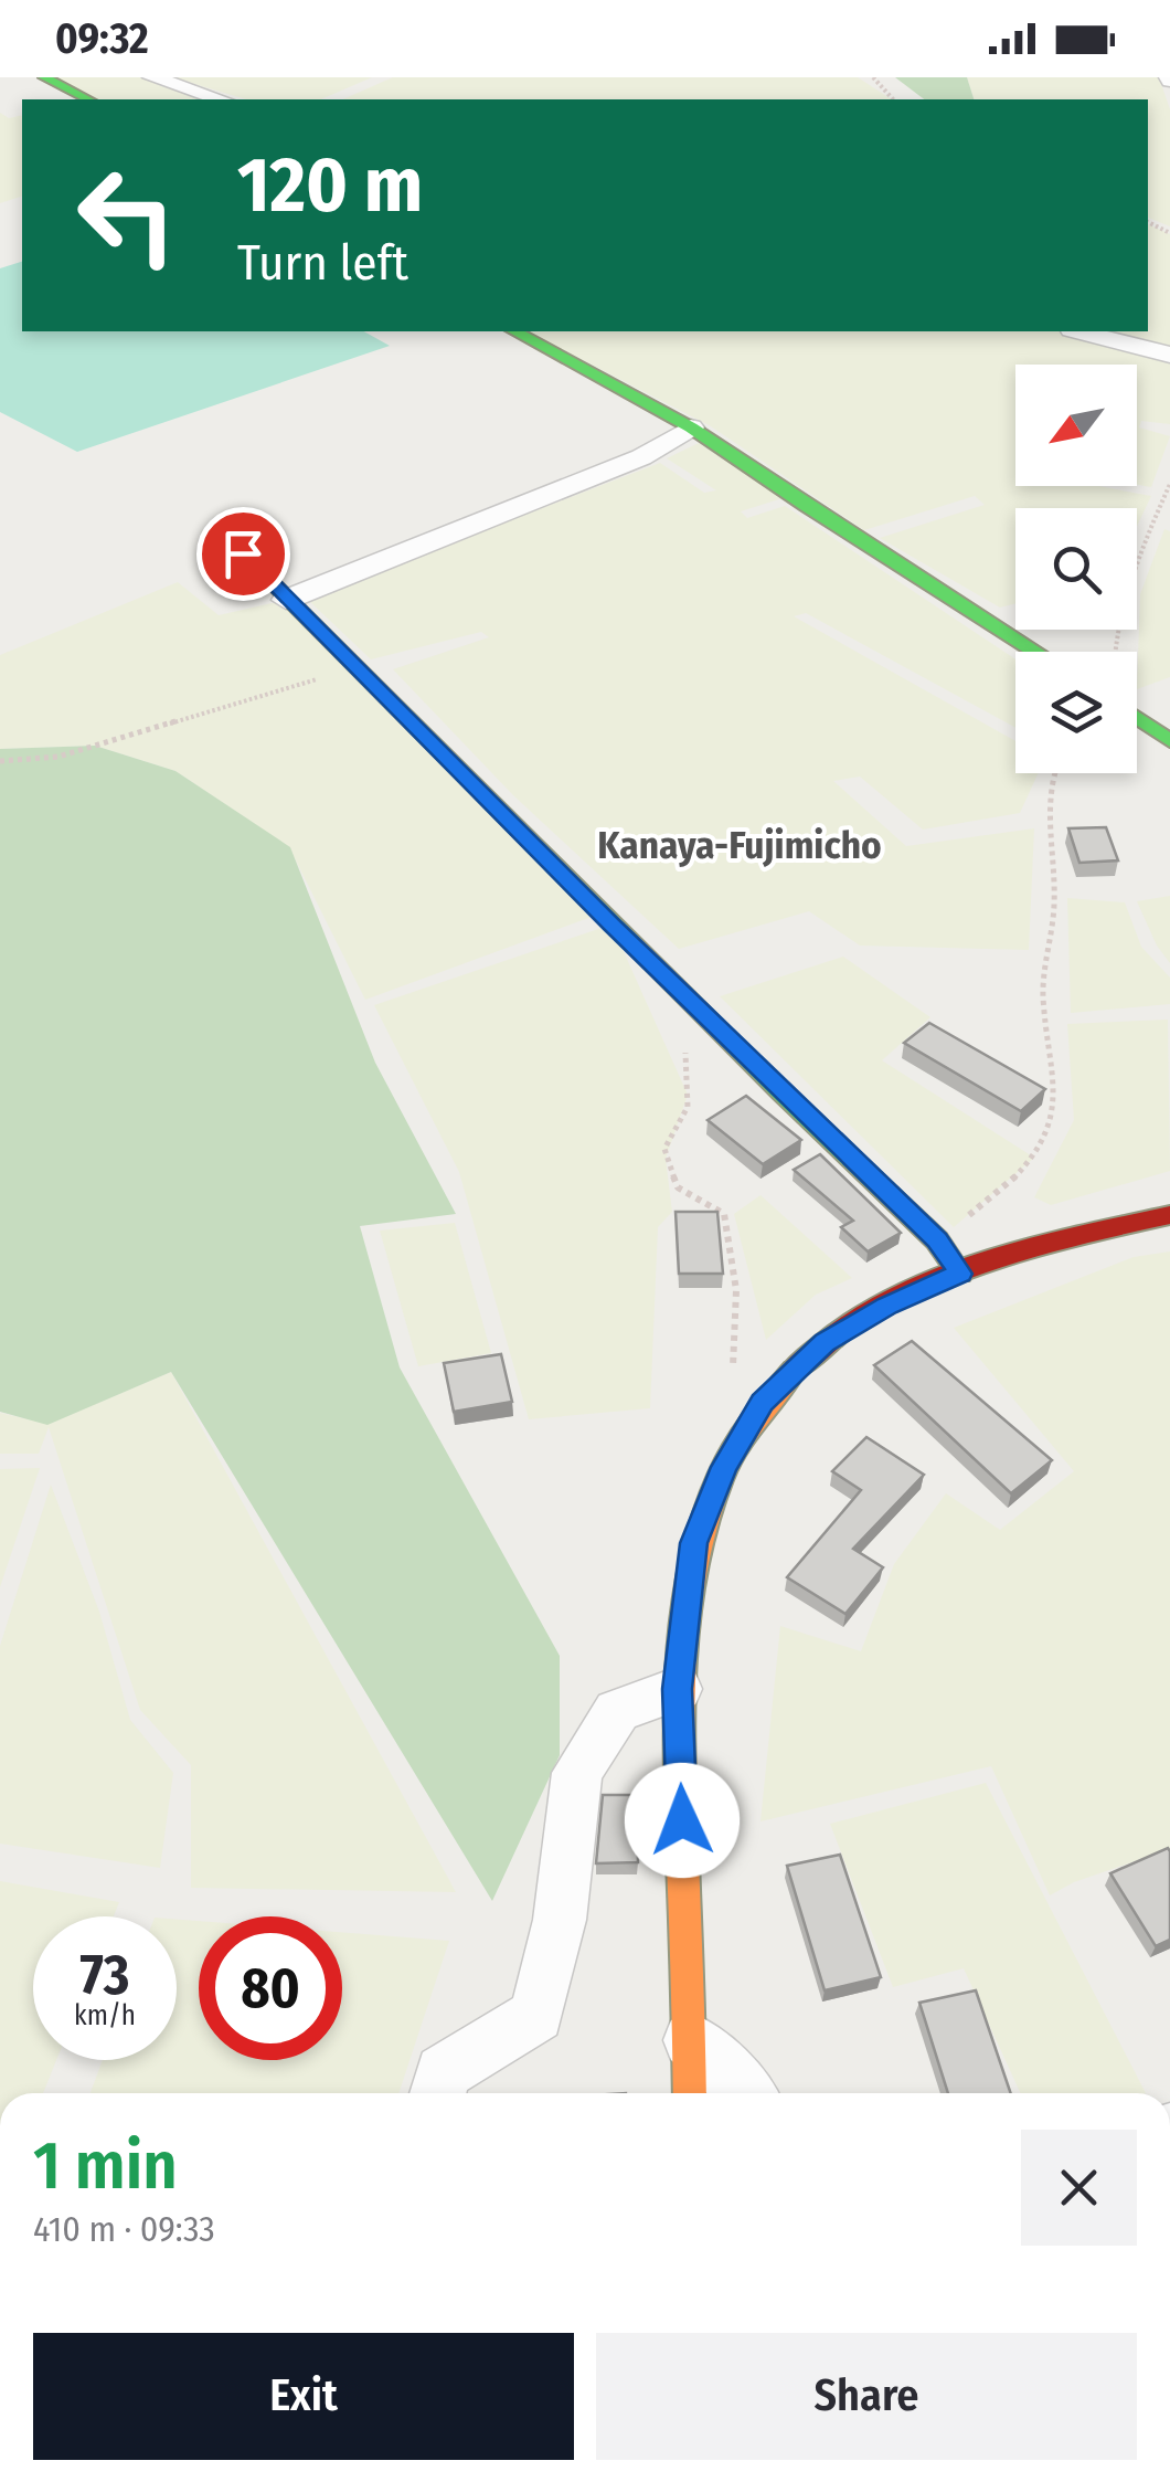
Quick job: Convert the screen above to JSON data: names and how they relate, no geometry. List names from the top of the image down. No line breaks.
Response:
{"districts":["Kanaya-Fujimicho"],"north":"bottom left","page":{"status":"09:32","turn":["120 m","Turn left"],"speed":"73 km/h","limit":"80","heading":["1 min","410 m · 09:33"],"buttons":["Exit","Share"]}}
